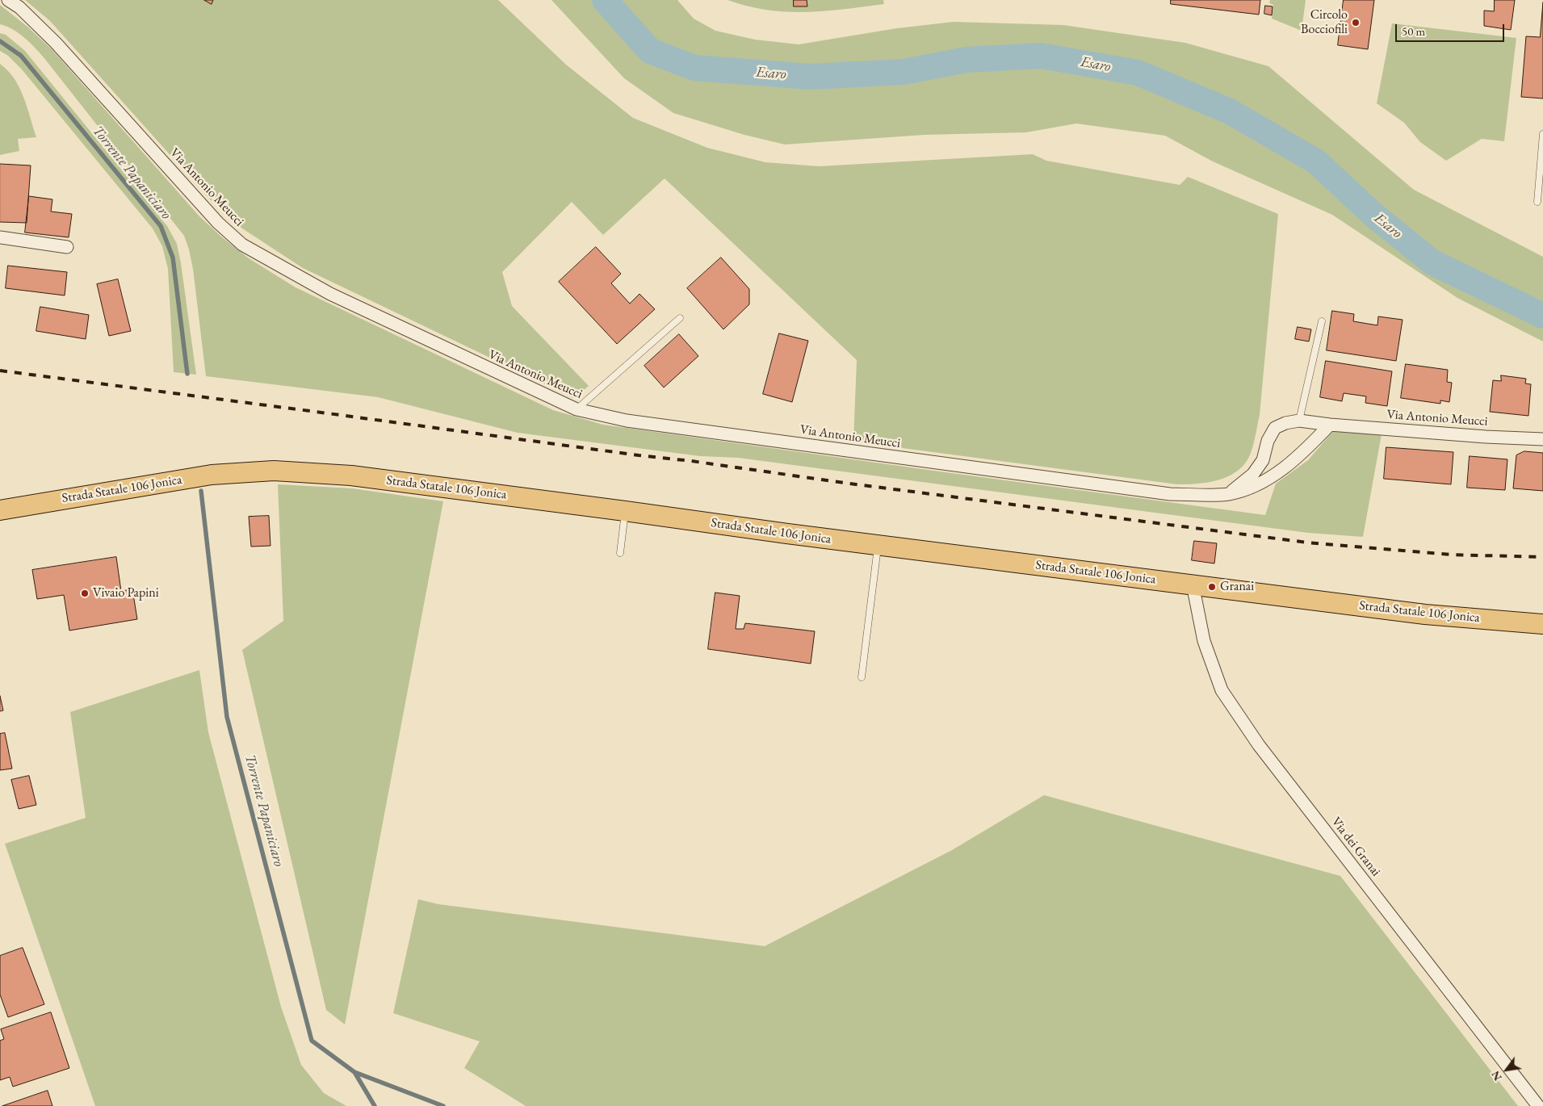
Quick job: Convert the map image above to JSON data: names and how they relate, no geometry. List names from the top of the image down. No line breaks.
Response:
{"streets":{"main road":["Strada Statale 106 Jonica"],"street":["Via Antonio Meucci","Via dei Granai"]},"crossings":[["Strada Statale 106 Jonica","Via dei Granai"]],"water":["Esaro","Torrente Papaniciaro"],"places":["Circolo Bocciofili","Granai","Vivaio Papini"],"scale_bar":"50 m","north":"bottom left"}
